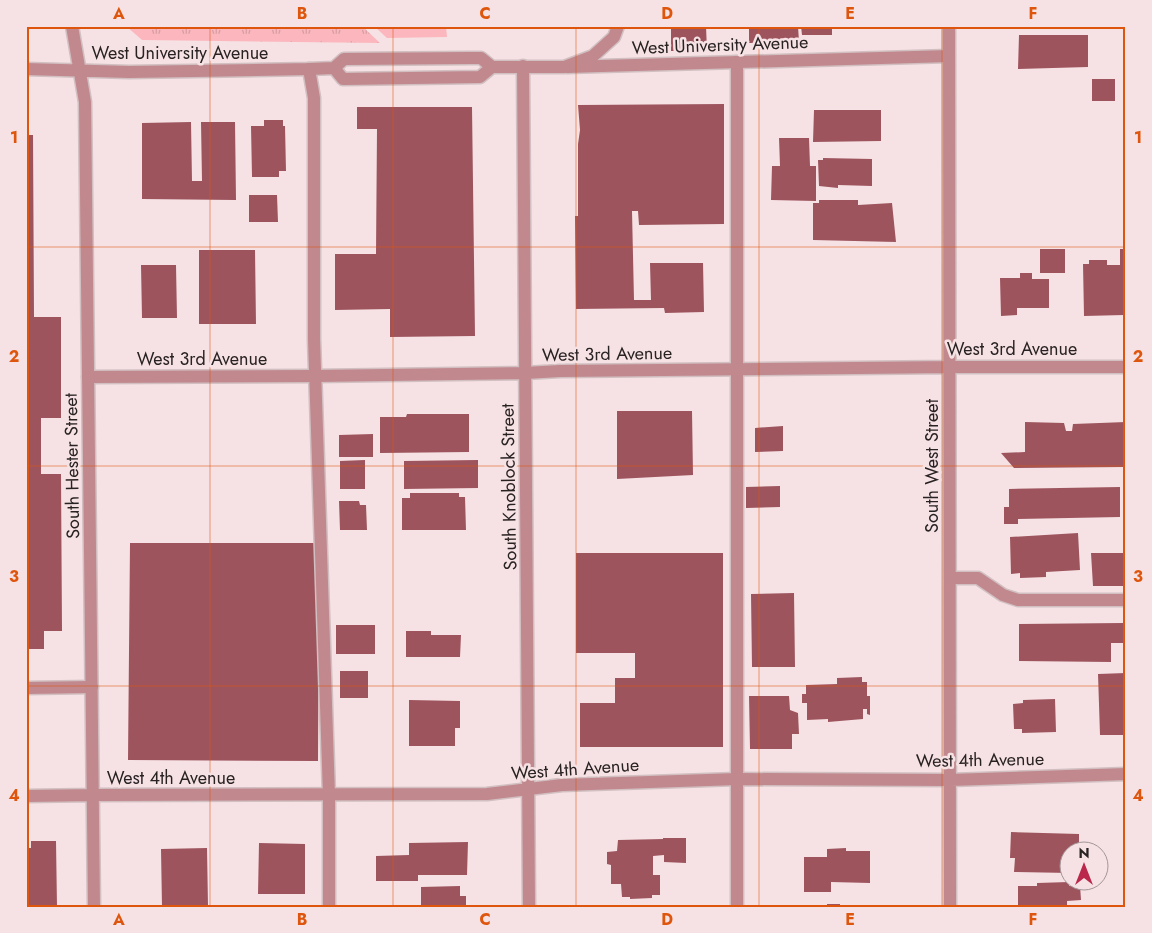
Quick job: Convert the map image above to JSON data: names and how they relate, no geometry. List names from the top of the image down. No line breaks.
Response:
{"streets":{"street":["West University Avenue","West 3rd Avenue","South Hester Street","South West Street","South Knoblock Street","West 4th Avenue"]},"crossings":[["West University Avenue","South Hester Street"],["West University Avenue","South West Street"],["West University Avenue","South Knoblock Street"],["West 3rd Avenue","South Hester Street"],["West 3rd Avenue","South West Street"],["West 3rd Avenue","South Knoblock Street"],["South Hester Street","West 4th Avenue"],["South West Street","West 4th Avenue"],["South Knoblock Street","West 4th Avenue"]],"north":"top","grid":{"columns":["A","B","C","D","E","F"],"rows":["1","2","3","4"]}}
